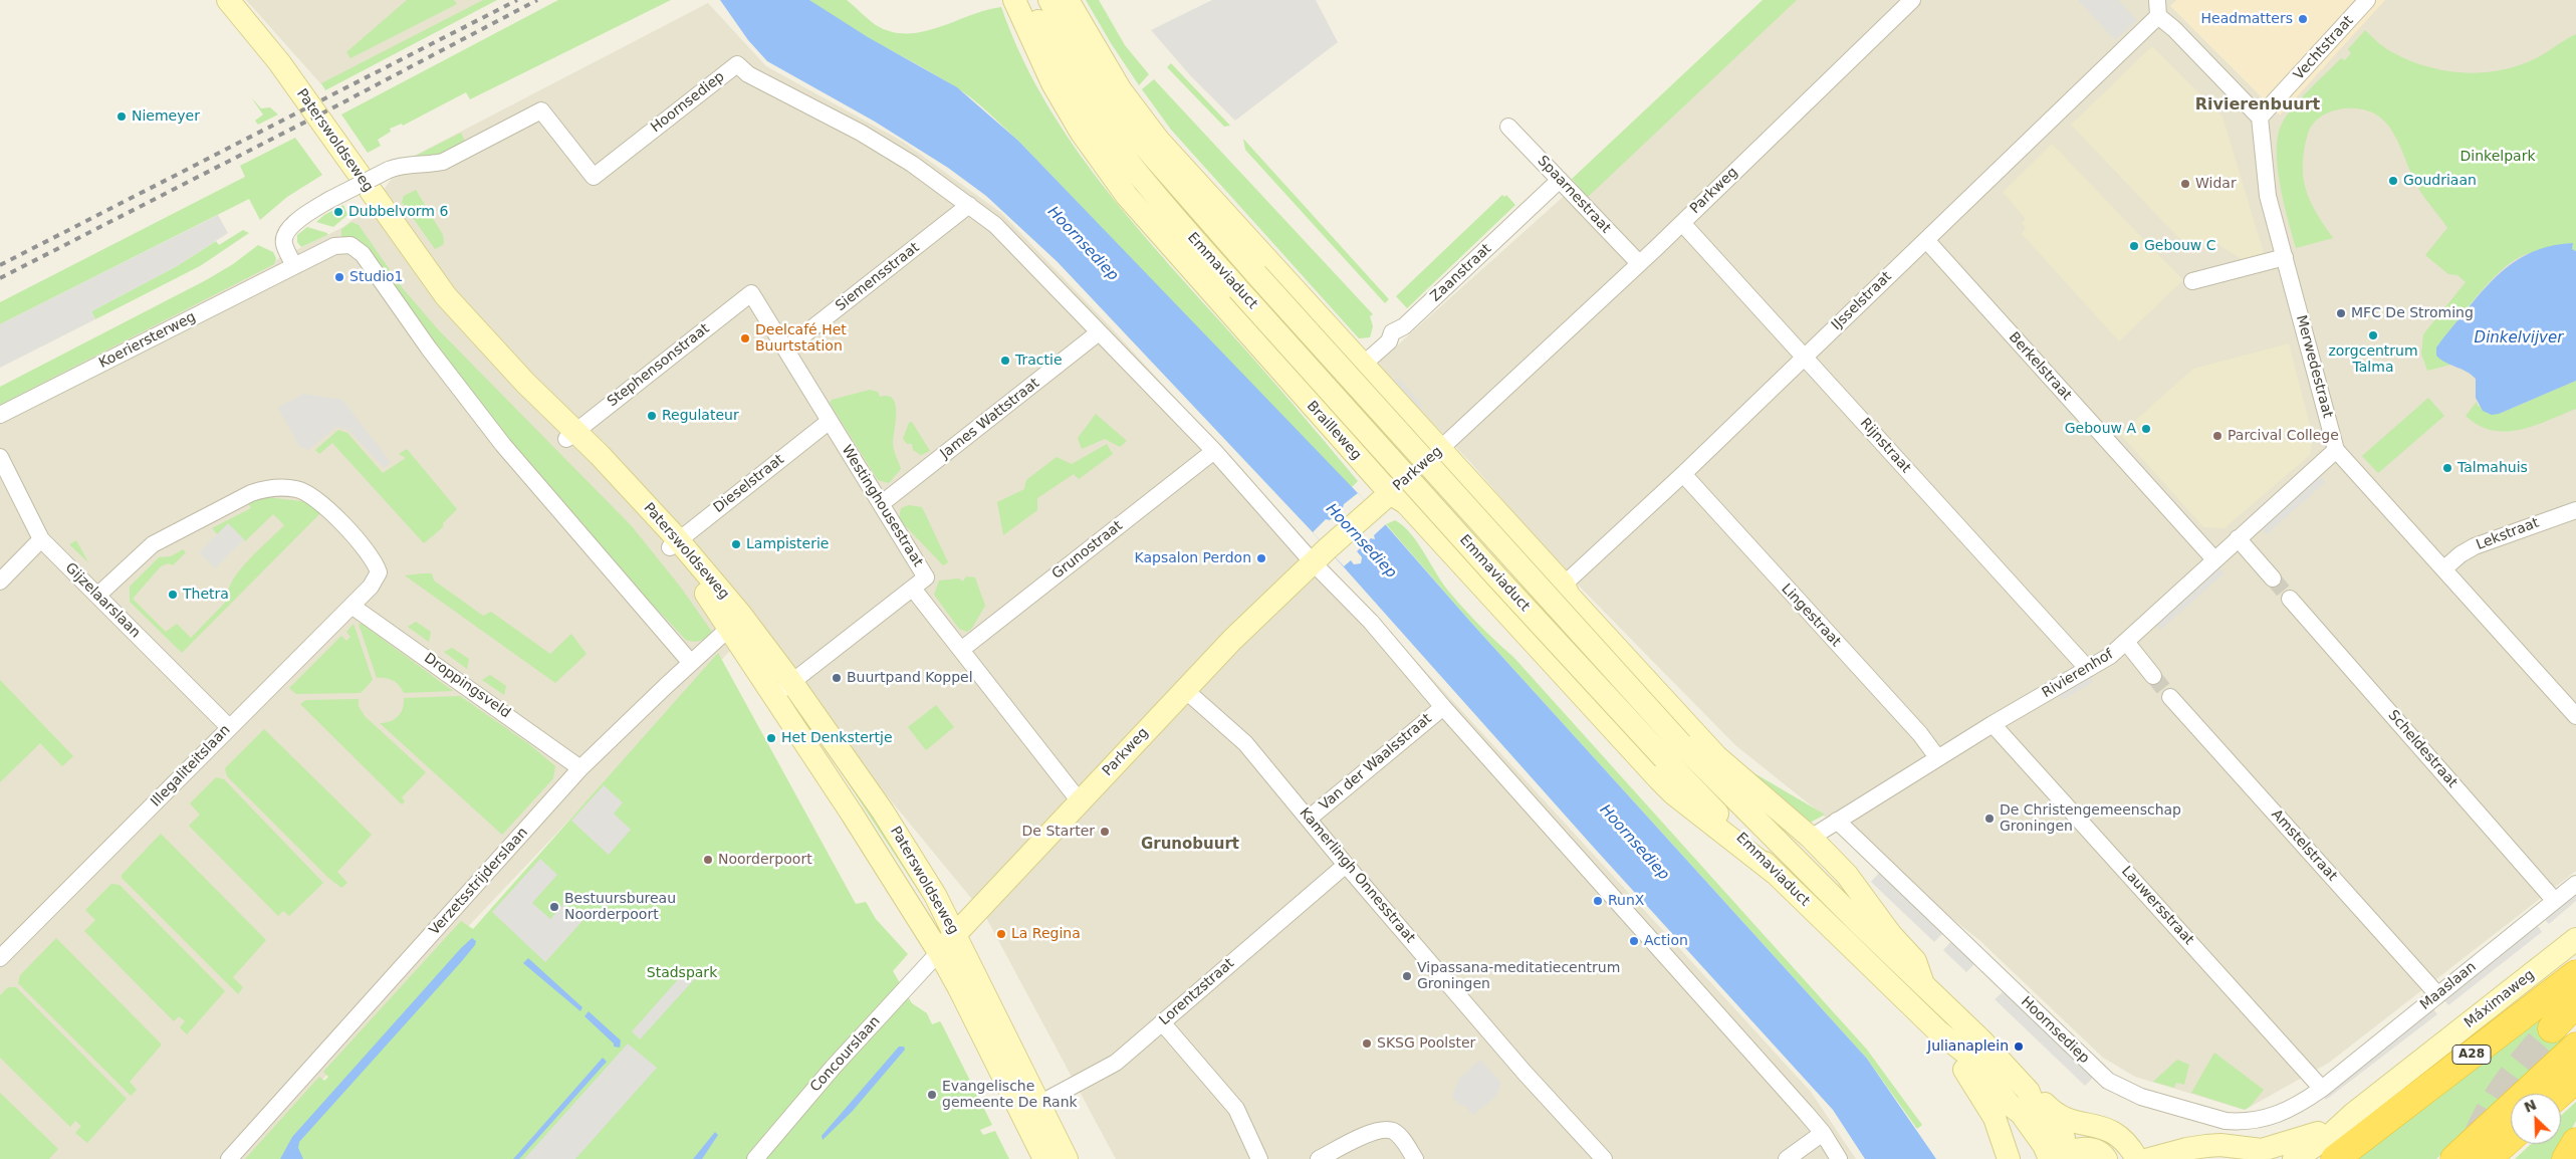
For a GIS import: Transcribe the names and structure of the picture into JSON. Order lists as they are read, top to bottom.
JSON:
{
  "streets": {
    "highway": ["A28"],
    "main road": [
      "Paterswoldseweg",
      "Parkweg",
      "Emmaviaduct",
      "Brailleweg",
      "Máximaweg"
    ],
    "street": [
      "Vechtstraat",
      "Hoornsediep",
      "Spaarnestraat",
      "Zaanstraat",
      "Siemensstraat",
      "IJsselstraat",
      "Koeriersterweg",
      "Stephensonstraat",
      "Berkelstraat",
      "Merwedestraat",
      "James Wattstraat",
      "Rijnstraat",
      "Dieselstraat",
      "Westinghousestraat",
      "Lekstraat",
      "Grunostraat",
      "Gijzelaarslaan",
      "Lingestraat",
      "Rivierenhof",
      "Droppingsveld",
      "Scheldestraat",
      "Van der Waalsstraat",
      "Illegaliteitslaan",
      "Amstelstraat",
      "Kamerlingh Onnesstraat",
      "Verzetsstrijderslaan",
      "Lauwersstraat",
      "Maaslaan",
      "Lorentzstraat",
      "Concourslaan"
    ]
  },
  "crossings": [
    ["Vechtstraat", "Merwedestraat"],
    ["Hoornsediep", "Parkweg"],
    ["Hoornsediep", "Siemensstraat"],
    ["Hoornsediep", "Koeriersterweg"],
    ["Hoornsediep", "James Wattstraat"],
    ["Hoornsediep", "Grunostraat"],
    ["Hoornsediep", "Rivierenhof"],
    ["Hoornsediep", "Van der Waalsstraat"],
    ["Hoornsediep", "Lauwersstraat"],
    ["Hoornsediep", "Maaslaan"],
    ["Paterswoldseweg", "Parkweg"],
    ["Paterswoldseweg", "Stephensonstraat"],
    ["Paterswoldseweg", "Dieselstraat"],
    ["Paterswoldseweg", "Verzetsstrijderslaan"],
    ["Paterswoldseweg", "Lorentzstraat"],
    ["Paterswoldseweg", "Concourslaan"],
    ["Parkweg", "Spaarnestraat"],
    ["Parkweg", "Brailleweg"],
    ["Parkweg", "Rijnstraat"],
    ["Parkweg", "Westinghousestraat"],
    ["Parkweg", "Kamerlingh Onnesstraat"],
    ["Parkweg", "Concourslaan"],
    ["Spaarnestraat", "Zaanstraat"],
    ["Emmaviaduct", "Brailleweg"],
    ["Emmaviaduct", "Máximaweg"],
    ["Siemensstraat", "Westinghousestraat"],
    ["IJsselstraat", "Berkelstraat"],
    ["IJsselstraat", "Rijnstraat"],
    ["IJsselstraat", "Lingestraat"],
    ["Koeriersterweg", "Verzetsstrijderslaan"],
    ["Stephensonstraat", "Westinghousestraat"],
    ["Berkelstraat", "Rivierenhof"],
    ["Merwedestraat", "Lekstraat"],
    ["Merwedestraat", "Rivierenhof"],
    ["James Wattstraat", "Westinghousestraat"],
    ["Rijnstraat", "Rivierenhof"],
    ["Dieselstraat", "Westinghousestraat"],
    ["Westinghousestraat", "Grunostraat"],
    ["Gijzelaarslaan", "Illegaliteitslaan"],
    ["Lingestraat", "Rivierenhof"],
    ["Rivierenhof", "Lauwersstraat"],
    ["Droppingsveld", "Illegaliteitslaan"],
    ["Droppingsveld", "Verzetsstrijderslaan"],
    ["Scheldestraat", "Maaslaan"],
    ["Van der Waalsstraat", "Kamerlingh Onnesstraat"],
    ["Amstelstraat", "Maaslaan"],
    ["Kamerlingh Onnesstraat", "Lorentzstraat"],
    ["Lauwersstraat", "Maaslaan"]
  ],
  "districts": ["Rivierenbuurt", "Grunobuurt"],
  "water": ["Hoornsediep", "Dinkelvijver"],
  "parks": ["Dinkelpark", "Stadspark"],
  "places": [
    "Headmatters",
    "Niemeyer",
    "Goudriaan",
    "Widar",
    "Dubbelvorm 6",
    "Gebouw C",
    "Studio1",
    "MFC De Stroming",
    "zorgcentrum Talma",
    "Deelcafé Het Buurtstation",
    "Tractie",
    "Regulateur",
    "Gebouw A",
    "Parcival College",
    "Talmahuis",
    "Lampisterie",
    "Kapsalon Perdon",
    "Thetra",
    "Buurtpand Koppel",
    "Het Denkstertje",
    "De Christengemeenschap Groningen",
    "De Starter",
    "Noorderpoort",
    "RunX",
    "Bestuursbureau Noorderpoort",
    "La Regina",
    "Action",
    "Vipassana-meditatiecentrum Groningen",
    "SKSG Poolster",
    "Julianaplein",
    "Evangelische gemeente De Rank"
  ],
  "north": "top left"
}
